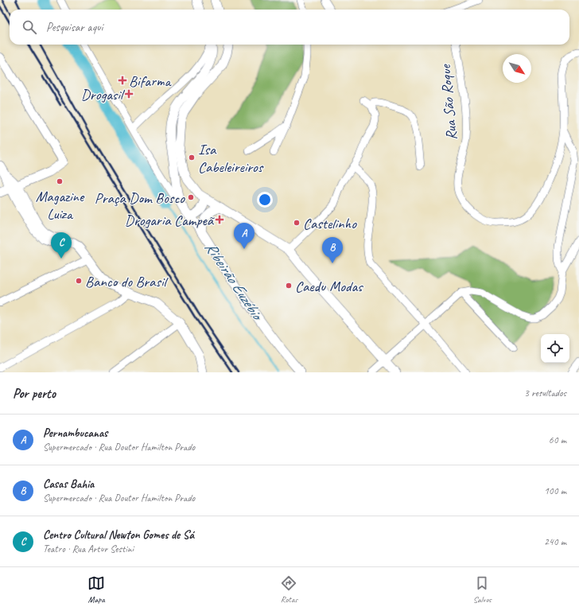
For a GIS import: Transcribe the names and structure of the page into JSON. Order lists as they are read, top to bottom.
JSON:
{
  "streets": {
    "street": ["Rua São Roque"]
  },
  "water": ["Ribeirão Euzébio"],
  "places": {
    "health": ["Bifarma", "Drogasil", "Drogaria Campeã"],
    "other": [
      "Isa Cabeleireiros",
      "Magazine Luiza",
      "Praça Dom Bosco",
      "Castelinho",
      "Banco do Brasil",
      "Caedu Modas"
    ]
  },
  "north": "bottom right",
  "page": {
    "search": "Pesquisar aqui",
    "pins": ["A", "C", "B"],
    "heading": ["Por perto", "3 resultados"],
    "list": [
      {
        "mark": "A",
        "name": "Pernambucanas",
        "note": "Supermercado · Rua Doutor Hamilton Prado",
        "value": "60 m"
      },
      {
        "mark": "B",
        "name": "Casas Bahia",
        "note": "Supermercado · Rua Doutor Hamilton Prado",
        "value": "100 m"
      },
      {
        "mark": "C",
        "name": "Centro Cultural Newton Gomes de Sá",
        "note": "Teatro · Rua Artur Sestini",
        "value": "240 m"
      }
    ],
    "nav": ["Mapa", "Rotas", "Salvos"]
  }
}
